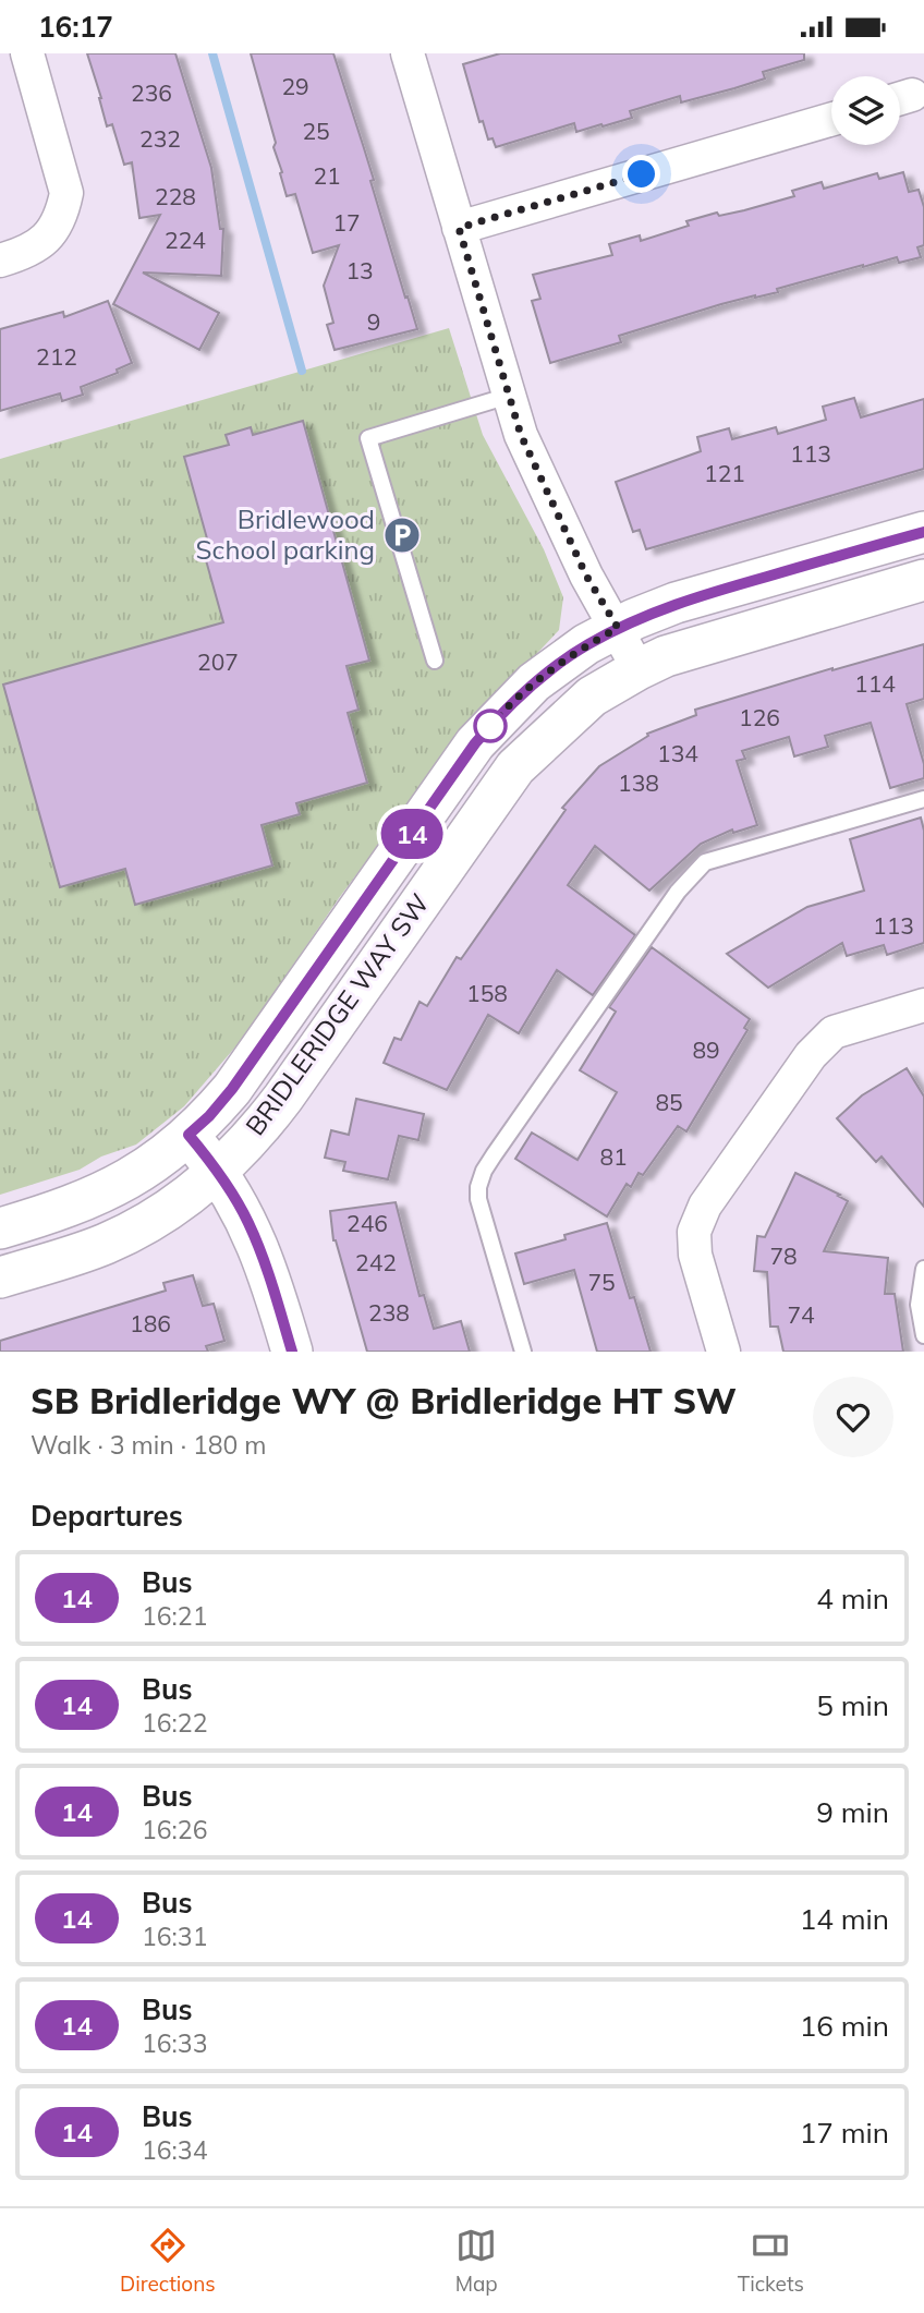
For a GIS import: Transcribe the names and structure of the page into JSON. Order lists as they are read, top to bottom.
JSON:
{
  "streets": {
    "street": ["BRIDLERIDGE WAY SW"]
  },
  "places": {
    "parking": ["Bridlewood School parking"]
  },
  "lines": ["bus line 14"],
  "house_numbers": [
    "29",
    "236",
    "25",
    "232",
    "21",
    "228",
    "17",
    "224",
    "13",
    "9",
    "212",
    "113",
    "121",
    "207",
    "114",
    "126",
    "134",
    "138",
    "113",
    "158",
    "89",
    "85",
    "81",
    "246",
    "78",
    "242",
    "75",
    "238",
    "74",
    "186"
  ],
  "page": {
    "status": "16:17",
    "on_map": "14",
    "heading": [
      ["SB Bridleridge WY @ Bridleridge HT SW", "Walk · 3 min · 180 m"],
      "Departures"
    ],
    "list": [
      {
        "mark": "14",
        "name": "Bus",
        "note": "16:21",
        "value": "4 min"
      },
      {
        "mark": "14",
        "name": "Bus",
        "note": "16:22",
        "value": "5 min"
      },
      {
        "mark": "14",
        "name": "Bus",
        "note": "16:26",
        "value": "9 min"
      },
      {
        "mark": "14",
        "name": "Bus",
        "note": "16:31",
        "value": "14 min"
      },
      {
        "mark": "14",
        "name": "Bus",
        "note": "16:33",
        "value": "16 min"
      },
      {
        "mark": "14",
        "name": "Bus",
        "note": "16:34",
        "value": "17 min"
      }
    ],
    "tabs": ["Directions", "Map", "Tickets"]
  }
}
